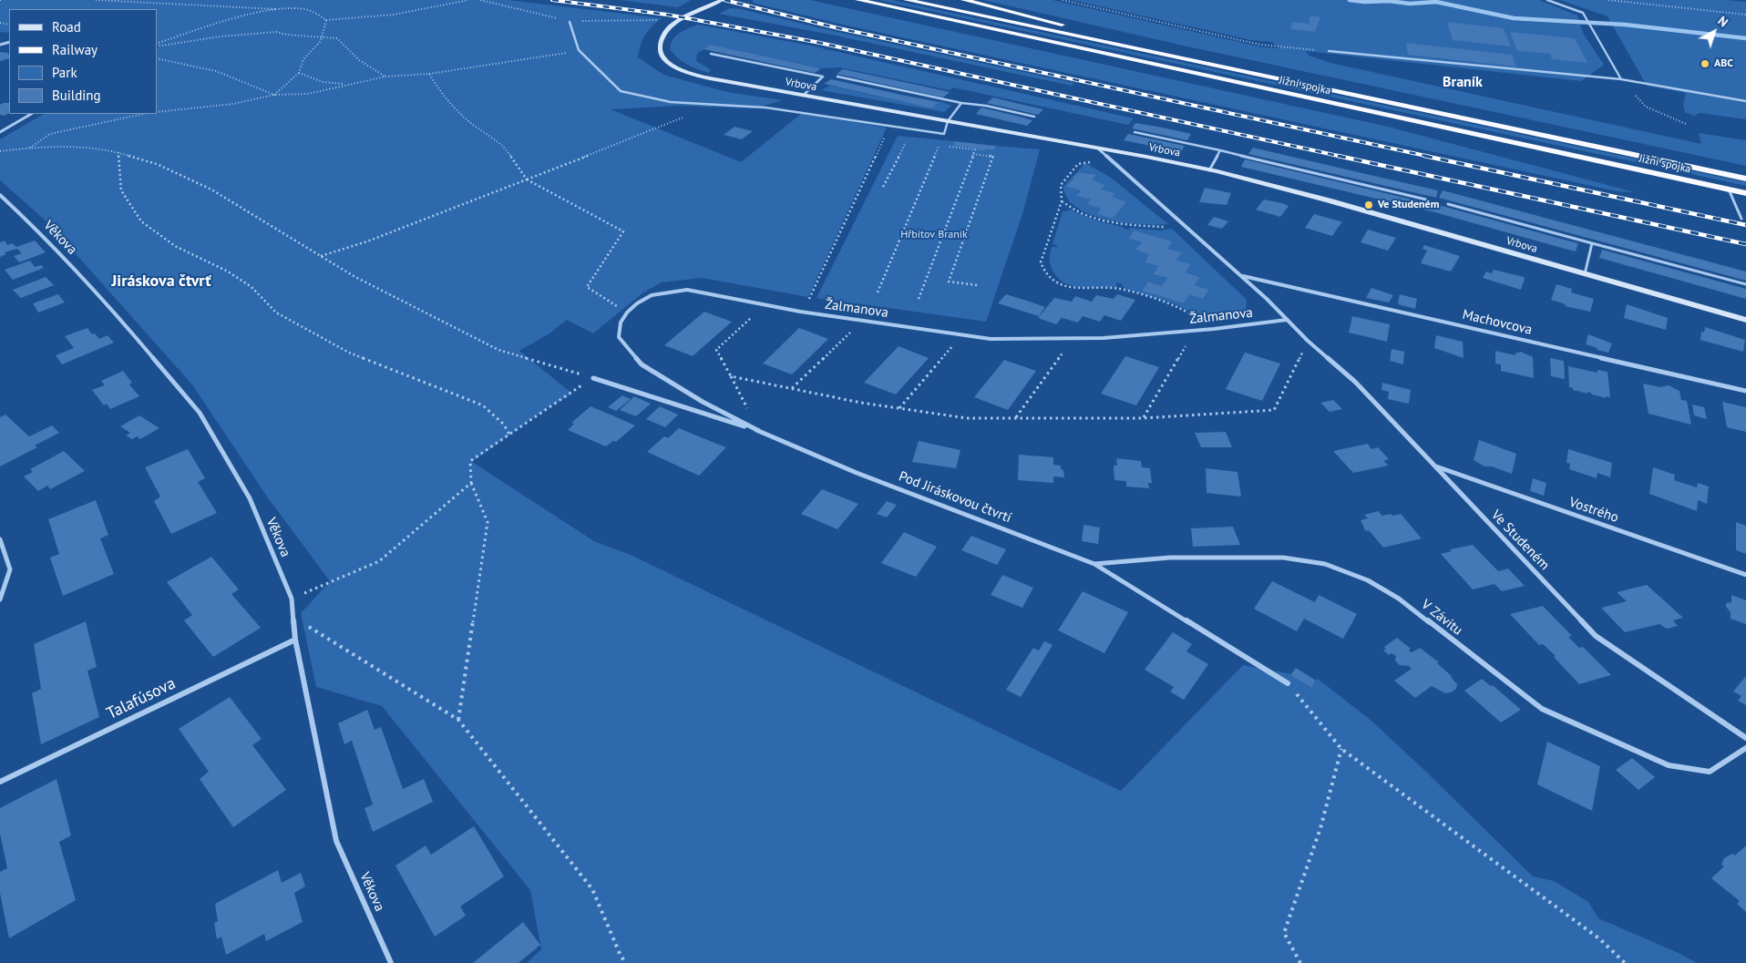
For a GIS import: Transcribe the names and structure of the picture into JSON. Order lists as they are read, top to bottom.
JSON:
{
  "streets": {
    "highway": ["Jižní spojka"],
    "main road": ["Vrbova"],
    "street": [
      "Věkova",
      "Žalmanova",
      "Machovcova",
      "Pod Jiráskovou čtvrtí",
      "Vostrého",
      "Ve Studeném",
      "V Závitu",
      "Talafúsova"
    ]
  },
  "crossings": [
    ["Vrbova", "Ve Studeném"],
    ["Věkova", "Talafúsova"],
    ["Žalmanova", "Ve Studeném"],
    ["Machovcova", "Ve Studeném"],
    ["Pod Jiráskovou čtvrtí", "V Závitu"],
    ["Vostrého", "Ve Studeném"]
  ],
  "districts": ["Braník", "Jiráskova čtvrť"],
  "parks": ["Hřbitov Braník"],
  "places": ["ABC", "Ve Studeném"],
  "legend": [
    "Road",
    "Railway",
    "Park",
    "Building"
  ],
  "north": "top right"
}
